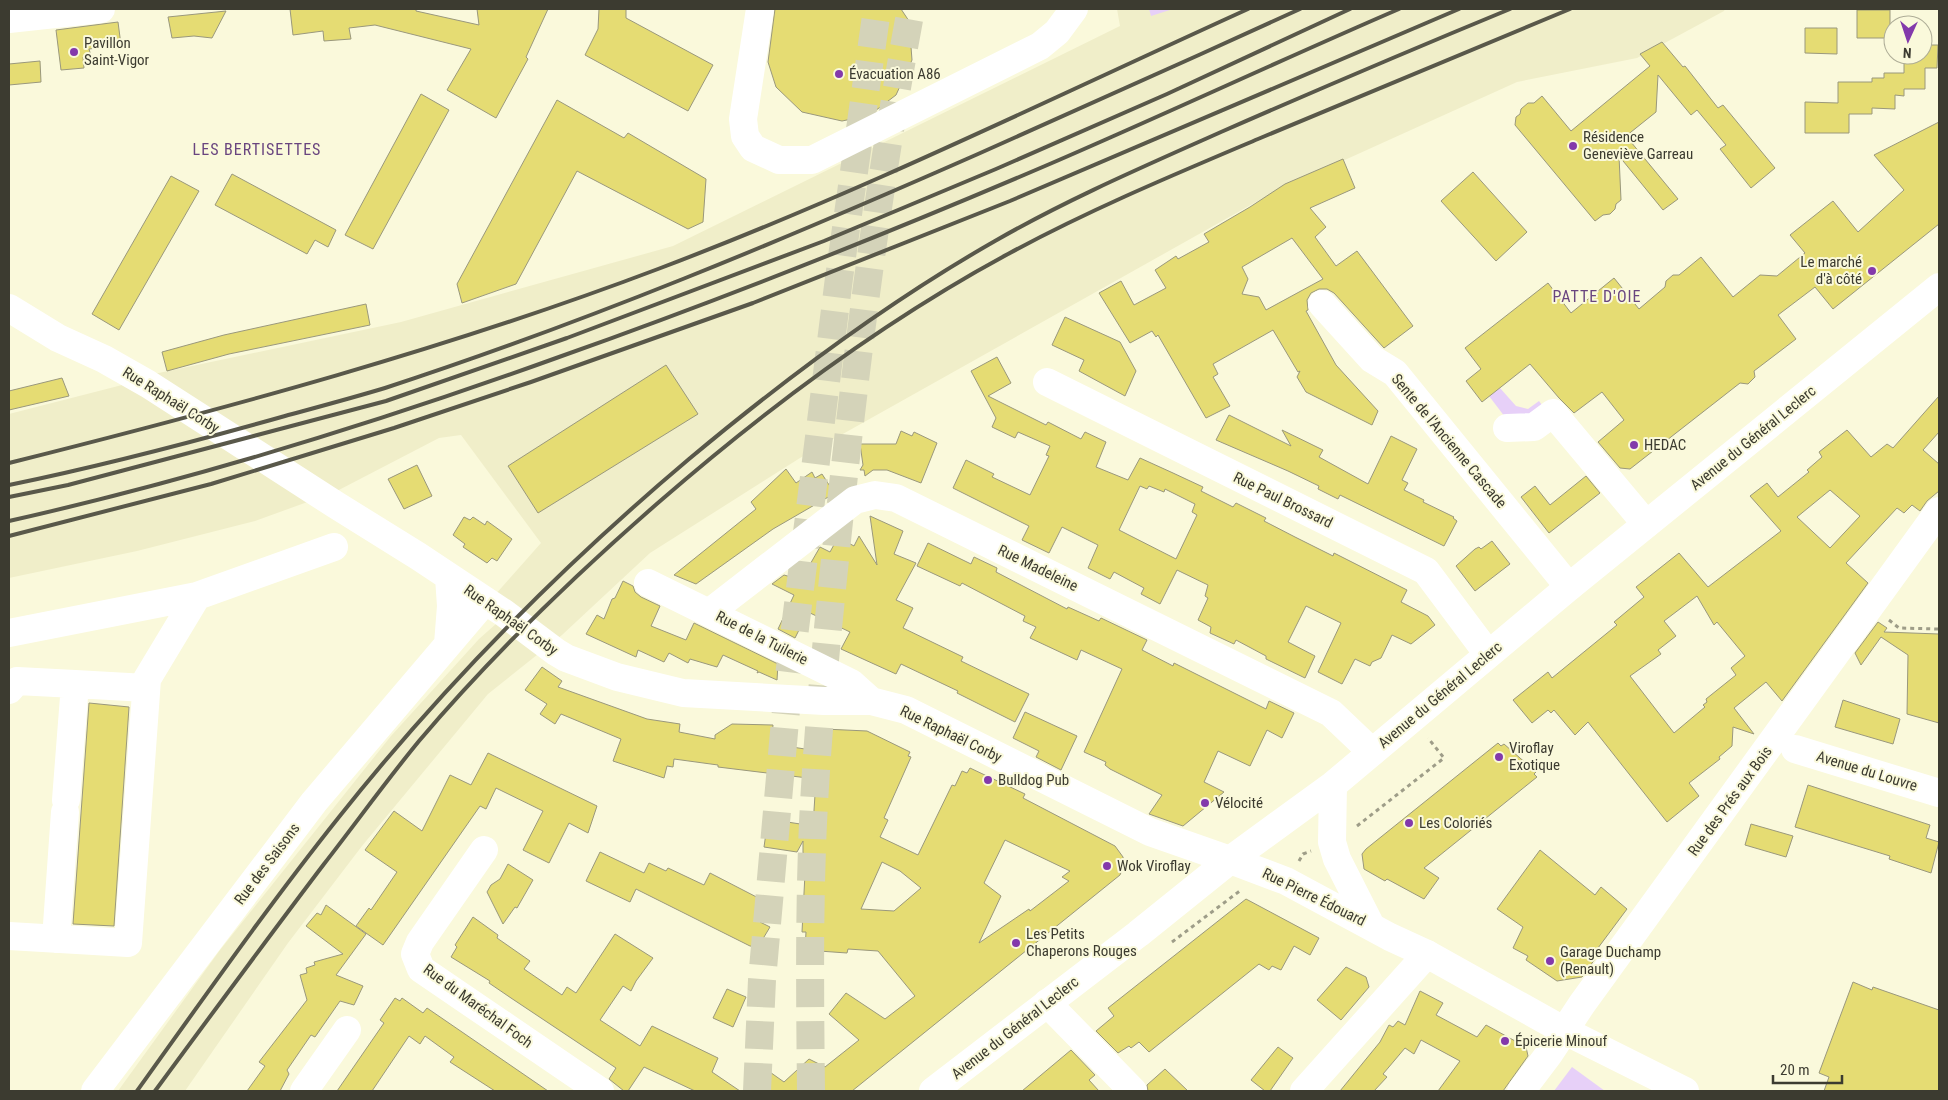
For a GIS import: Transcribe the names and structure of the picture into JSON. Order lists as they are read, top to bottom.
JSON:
{
  "streets": {
    "street": [
      "Rue Raphaël Corby",
      "Avenue du Général Leclerc",
      "Sente de l'Ancienne Cascade",
      "Rue Paul Brossard",
      "Rue Madeleine",
      "Rue de la Tuilerie",
      "Avenue du Louvre",
      "Rue des Prés aux Bois",
      "Rue des Saisons",
      "Rue Pierre Édouard",
      "Rue du Maréchal Foch"
    ]
  },
  "crossings": [
    ["Rue Raphaël Corby", "Avenue du Général Leclerc"],
    ["Rue Raphaël Corby", "Rue de la Tuilerie"],
    ["Rue Raphaël Corby", "Rue des Saisons"],
    ["Rue Raphaël Corby", "Rue Pierre Édouard"],
    ["Avenue du Général Leclerc", "Sente de l'Ancienne Cascade"],
    ["Avenue du Général Leclerc", "Rue Paul Brossard"],
    ["Avenue du Général Leclerc", "Rue Madeleine"],
    ["Avenue du Général Leclerc", "Rue Pierre Édouard"],
    ["Rue Madeleine", "Rue de la Tuilerie"]
  ],
  "districts": ["LES BERTISETTES", "PATTE D'OIE"],
  "places": [
    "Pavillon Saint-Vigor",
    "Évacuation A86",
    "Résidence Geneviève Garreau",
    "Le marché d'à côté",
    "HEDAC",
    "Viroflay Exotique",
    "Bulldog Pub",
    "Vélocité",
    "Les Coloriés",
    "Wok Viroflay",
    "Les Petits Chaperons Rouges",
    "Garage Duchamp (Renault)",
    "Épicerie Minouf"
  ],
  "scale_bar": "20 m",
  "north": "bottom"
}
